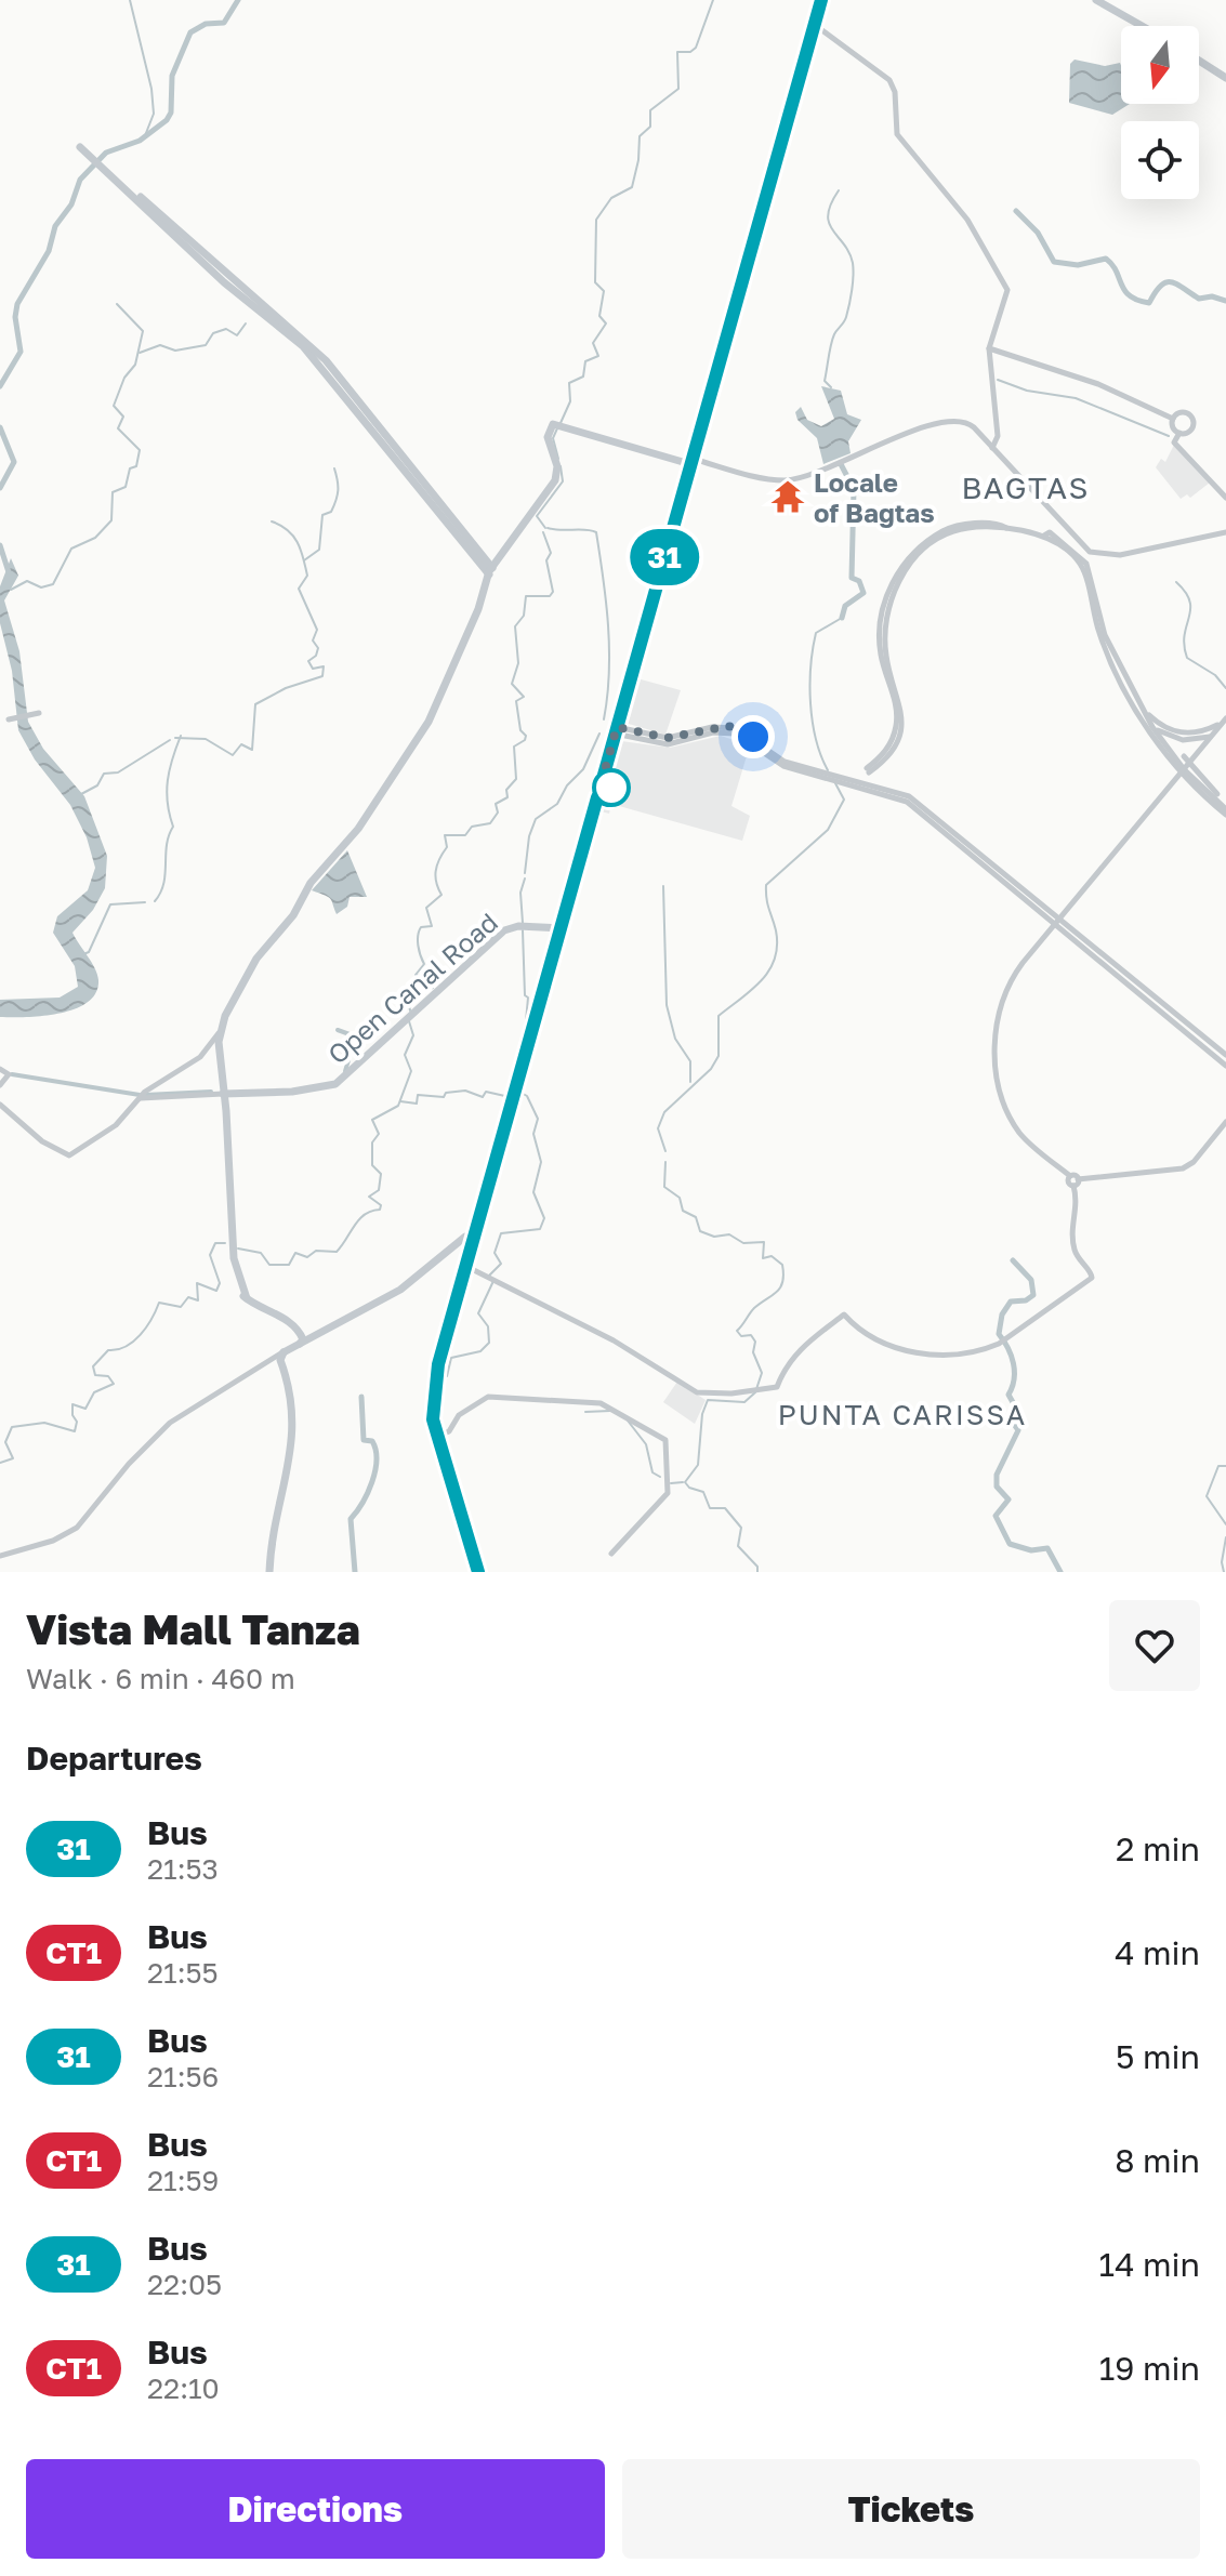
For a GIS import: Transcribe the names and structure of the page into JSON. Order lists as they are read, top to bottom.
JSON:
{
  "streets": {
    "main road": ["Open Canal Road"]
  },
  "districts": ["BAGTAS", "PUNTA CARISSA"],
  "places": {
    "temple": ["Locale of Bagtas"]
  },
  "lines": ["bus line 31"],
  "north": "bottom",
  "page": {
    "on_map": "31",
    "heading": [
      ["Vista Mall Tanza", "Walk · 6 min · 460 m"],
      "Departures"
    ],
    "list": [
      {
        "mark": "31",
        "name": "Bus",
        "note": "21:53",
        "value": "2 min"
      },
      {
        "mark": "CT1",
        "name": "Bus",
        "note": "21:55",
        "value": "4 min"
      },
      {
        "mark": "31",
        "name": "Bus",
        "note": "21:56",
        "value": "5 min"
      },
      {
        "mark": "CT1",
        "name": "Bus",
        "note": "21:59",
        "value": "8 min"
      },
      {
        "mark": "31",
        "name": "Bus",
        "note": "22:05",
        "value": "14 min"
      },
      {
        "mark": "CT1",
        "name": "Bus",
        "note": "22:10",
        "value": "19 min"
      }
    ],
    "buttons": ["Directions", "Tickets"]
  }
}
